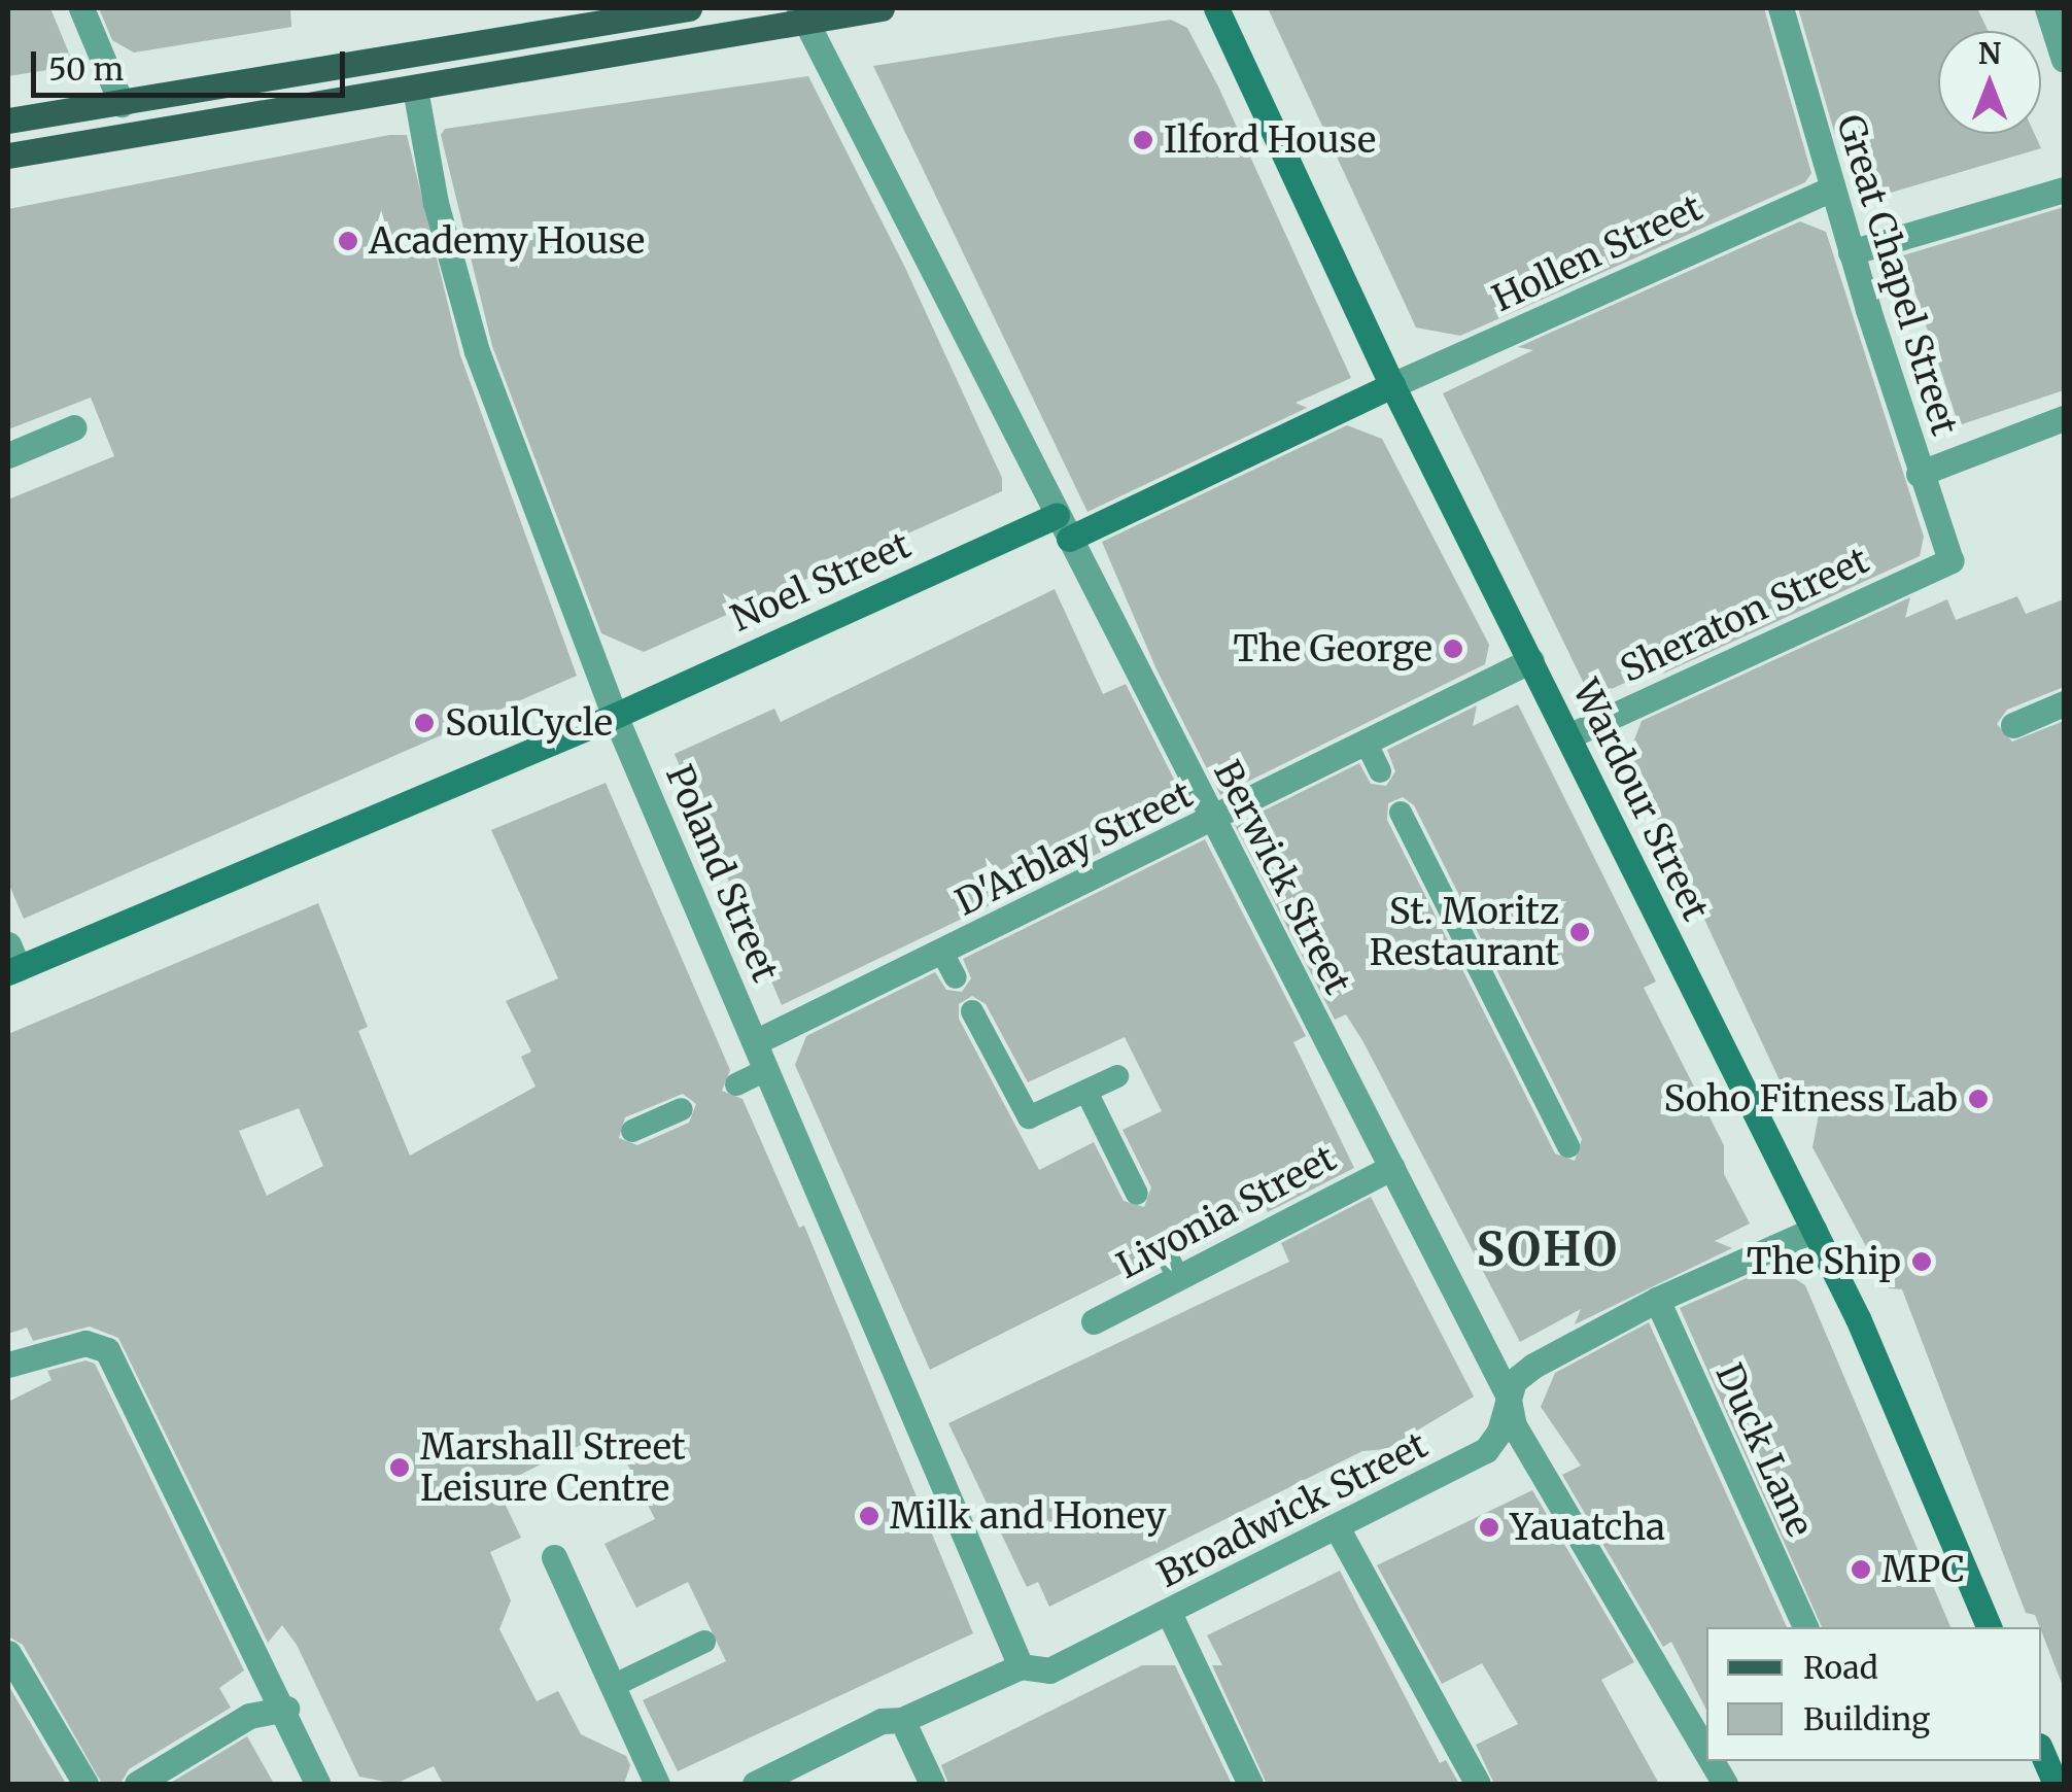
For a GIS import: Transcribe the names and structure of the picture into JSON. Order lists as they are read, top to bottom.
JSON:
{
  "streets": {
    "street": [
      "Hollen Street",
      "Great Chapel Street",
      "Noel Street",
      "Sheraton Street",
      "Wardour Street",
      "D'Arblay Street",
      "Poland Street",
      "Berwick Street",
      "Livonia Street",
      "Duck Lane",
      "Broadwick Street"
    ]
  },
  "crossings": [
    ["Hollen Street", "Great Chapel Street"],
    ["Hollen Street", "Wardour Street"],
    ["Great Chapel Street", "Sheraton Street"],
    ["Noel Street", "Poland Street"],
    ["Noel Street", "Berwick Street"],
    ["Sheraton Street", "Wardour Street"],
    ["Wardour Street", "D'Arblay Street"],
    ["Wardour Street", "Broadwick Street"],
    ["D'Arblay Street", "Poland Street"],
    ["D'Arblay Street", "Berwick Street"],
    ["Poland Street", "Broadwick Street"],
    ["Berwick Street", "Livonia Street"],
    ["Berwick Street", "Broadwick Street"],
    ["Duck Lane", "Broadwick Street"]
  ],
  "districts": ["SOHO"],
  "places": [
    "Ilford House",
    "Academy House",
    "The George",
    "SoulCycle",
    "St. Moritz Restaurant",
    "Soho Fitness Lab",
    "The Ship",
    "Marshall Street Leisure Centre",
    "Milk and Honey",
    "Yauatcha",
    "MPC"
  ],
  "legend": ["Road", "Building"],
  "scale_bar": "50 m",
  "north": "top"
}
